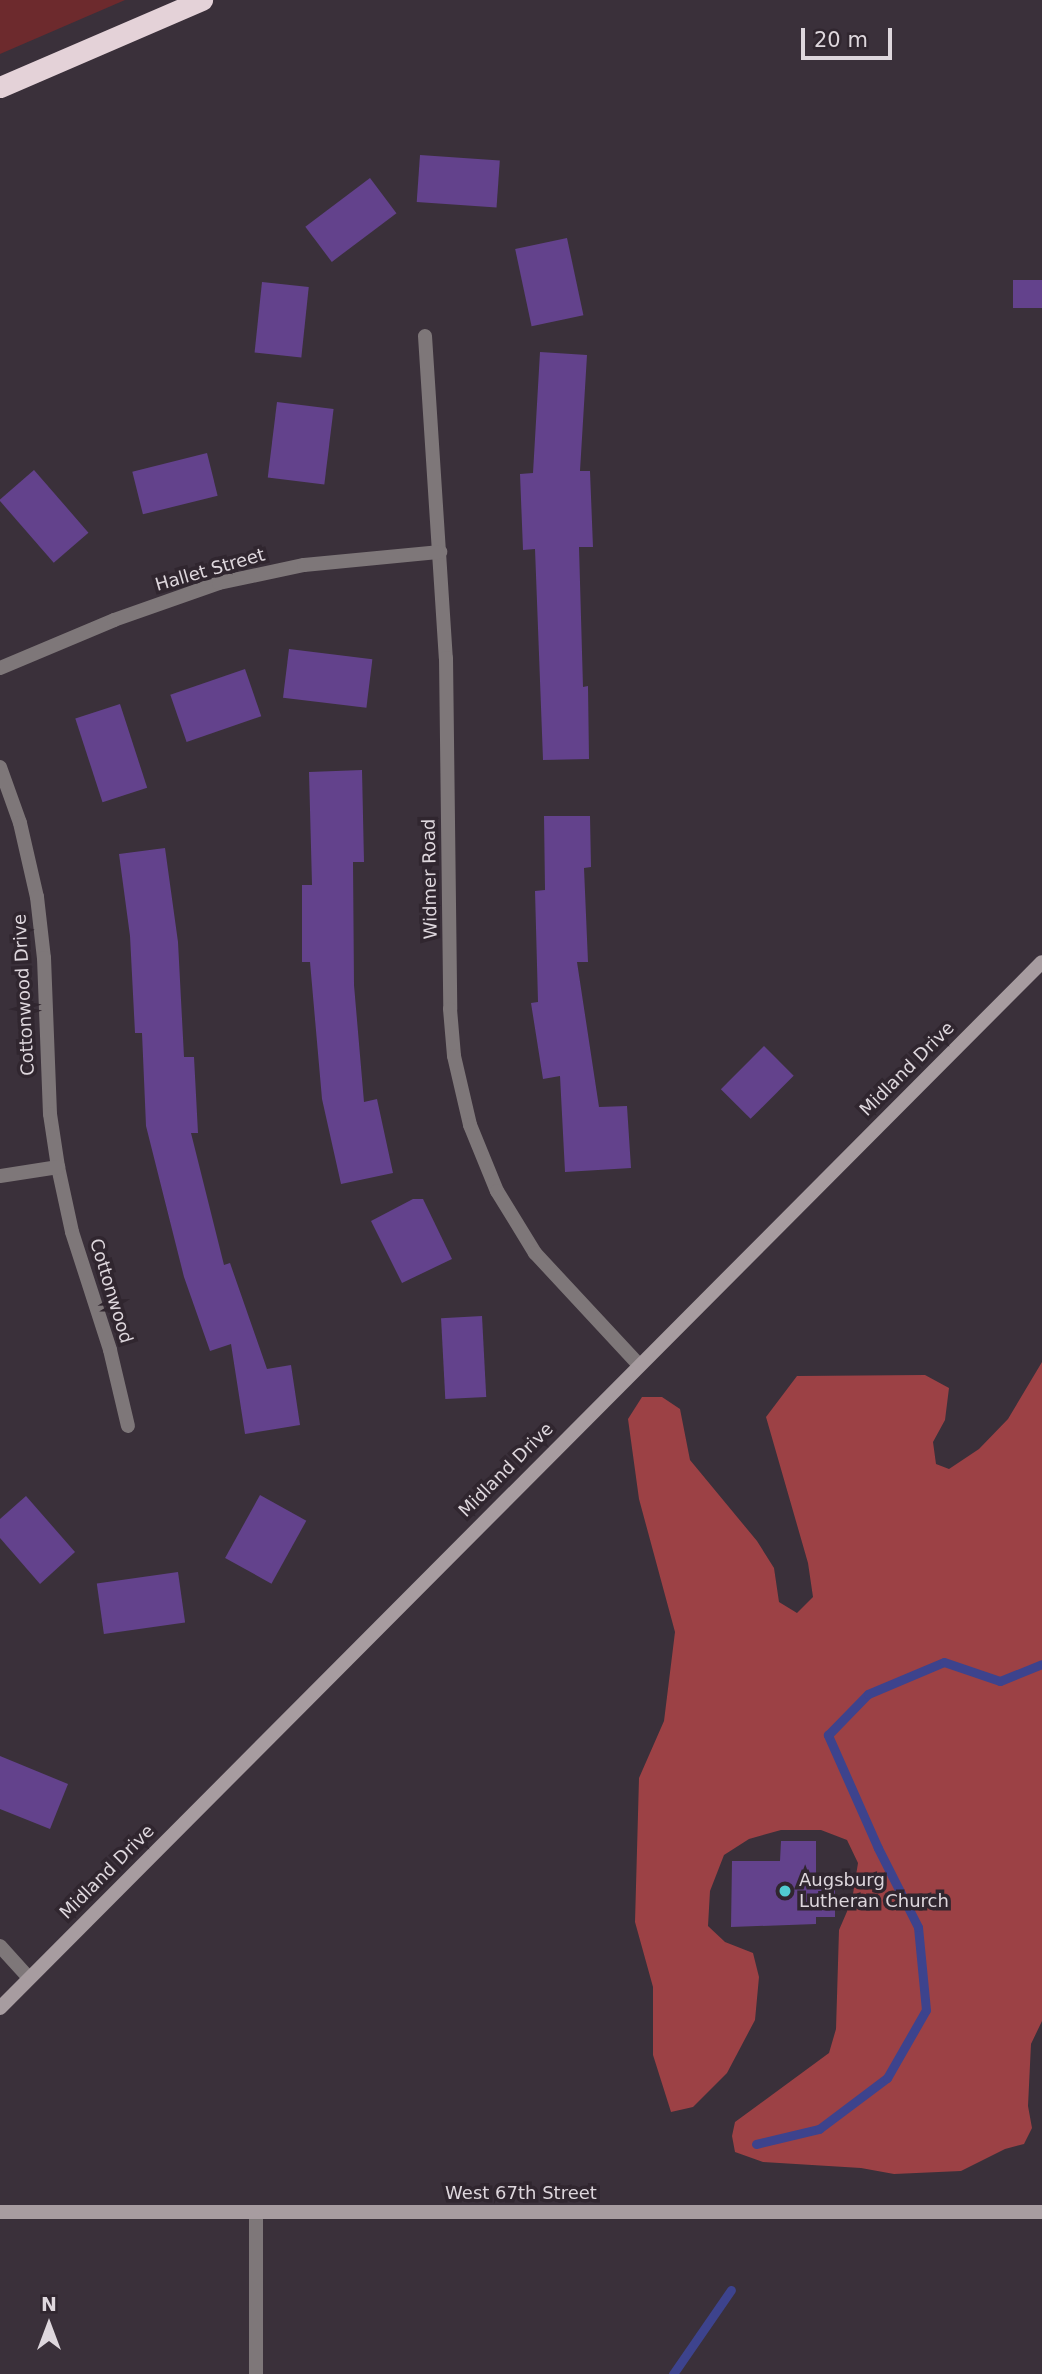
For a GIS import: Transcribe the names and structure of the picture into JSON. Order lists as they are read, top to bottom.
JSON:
{
  "streets": {
    "street": [
      "Hallet Street",
      "Widmer Road",
      "Cottonwood Drive",
      "Midland Drive",
      "Cottonwood",
      "West 67th Street"
    ]
  },
  "crossings": [
    ["Hallet Street", "Widmer Road"],
    ["Widmer Road", "Midland Drive"],
    ["Cottonwood Drive", "Cottonwood"]
  ],
  "places": ["Augsburg Lutheran Church"],
  "scale_bar": "20 m",
  "north": "top"
}
